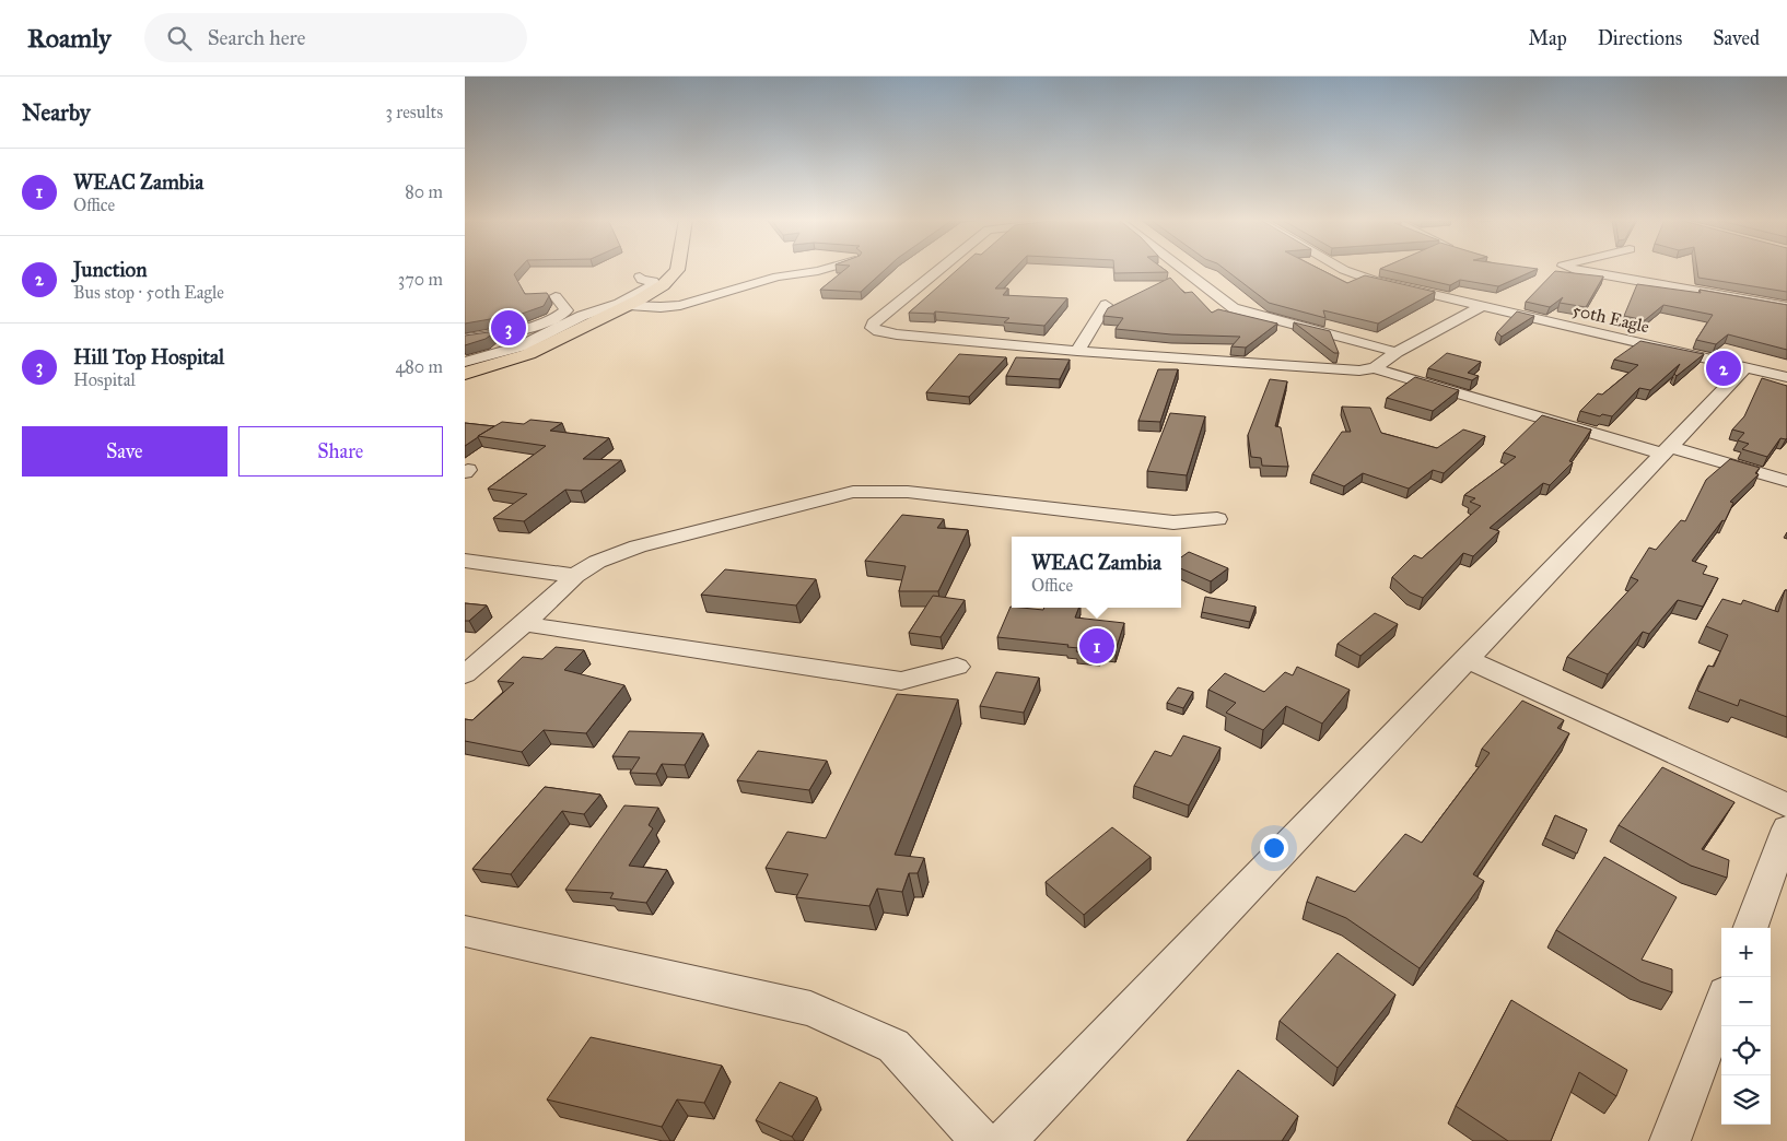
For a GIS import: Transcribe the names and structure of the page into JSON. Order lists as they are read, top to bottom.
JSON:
{
  "streets": {
    "street": ["50th Eagle"]
  },
  "page": {
    "header": "Roamly",
    "search": "Search here",
    "nav": ["Map", "Directions", "Saved"],
    "heading": ["Nearby", "3 results"],
    "list": [
      {
        "mark": "1",
        "name": "WEAC Zambia",
        "note": "Office",
        "value": "80 m"
      },
      {
        "mark": "2",
        "name": "Junction",
        "note": "Bus stop · 50th Eagle",
        "value": "370 m"
      },
      {
        "mark": "3",
        "name": "Hill Top Hospital",
        "note": "Hospital",
        "value": "480 m"
      }
    ],
    "pins": ["3", "2", "1"],
    "buttons": ["Save", "Share"],
    "popup": ["WEAC Zambia", "Office"],
    "map_buttons": ["+", "−"]
  }
}
